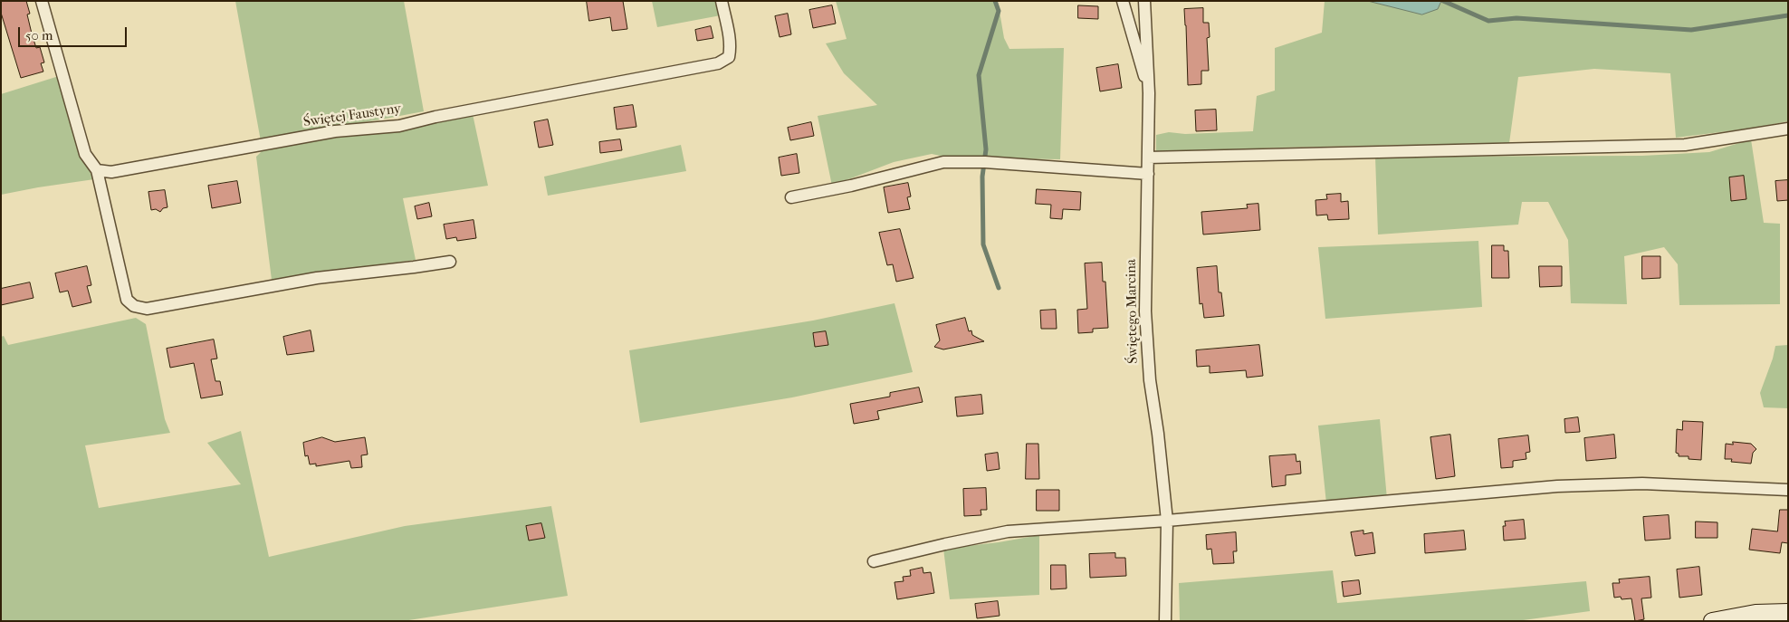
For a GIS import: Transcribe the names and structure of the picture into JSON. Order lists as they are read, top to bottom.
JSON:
{
  "streets": {
    "street": ["Świętej Faustyny", "Świętego Marcina"]
  },
  "scale_bar": "50 m"
}
